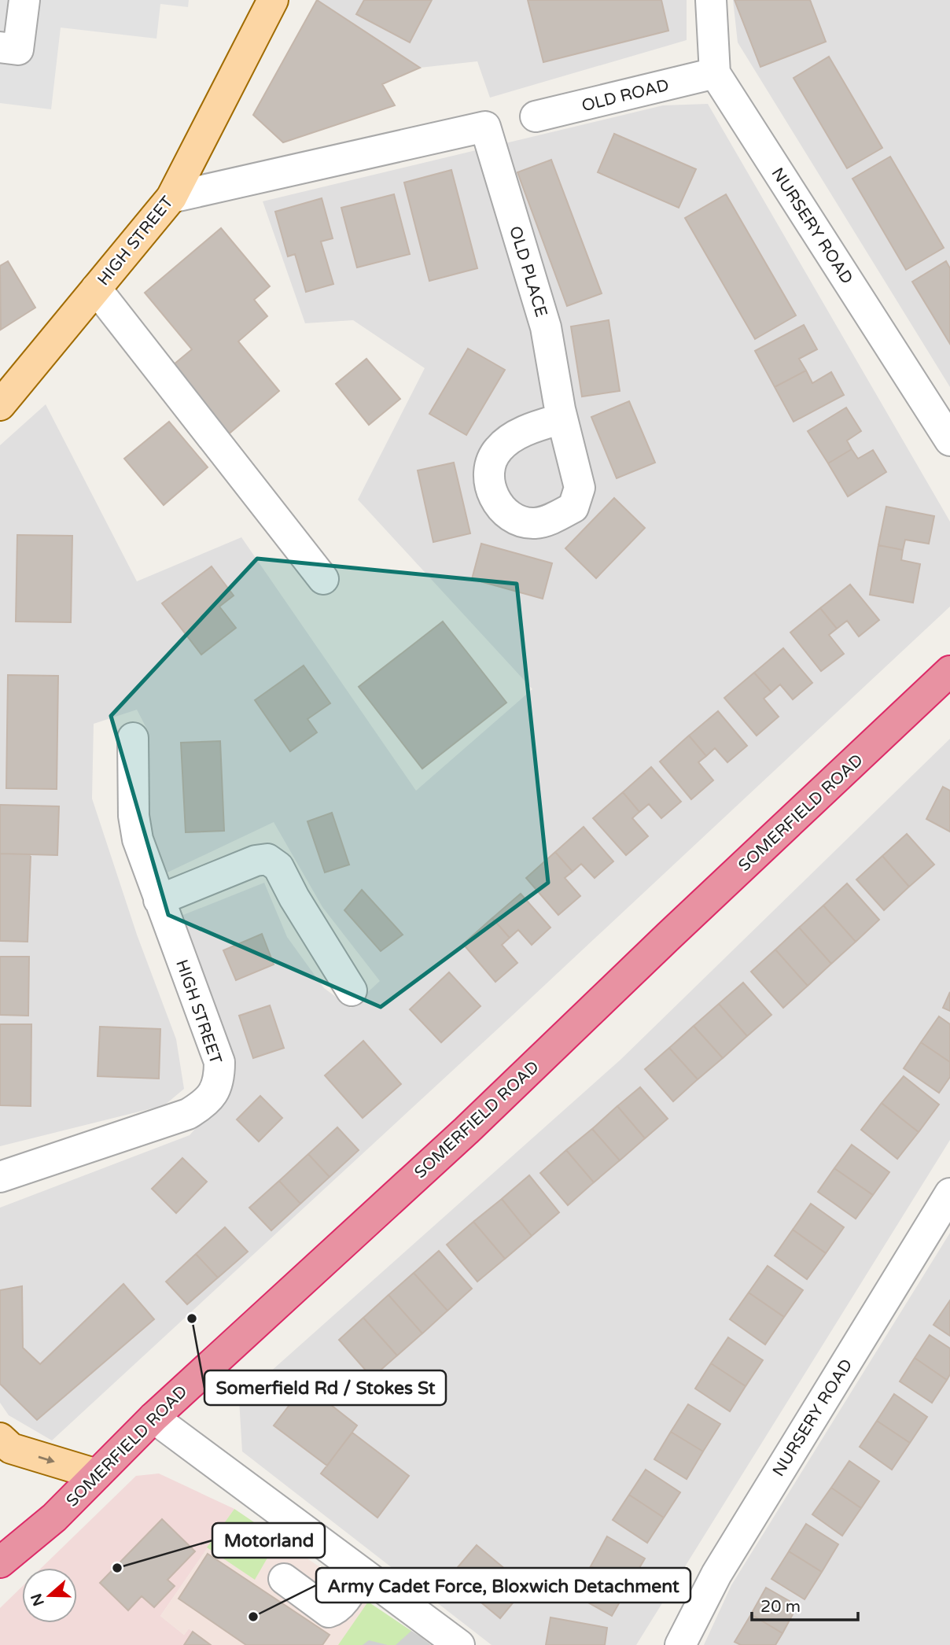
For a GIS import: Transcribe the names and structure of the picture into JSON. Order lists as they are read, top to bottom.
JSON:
{
  "streets": {
    "highway": ["SOMERFIELD ROAD"],
    "main road": ["HIGH STREET"],
    "street": ["OLD ROAD", "NURSERY ROAD", "OLD PLACE"]
  },
  "crossings": [
    ["OLD ROAD", "NURSERY ROAD"],
    ["HIGH STREET", "OLD PLACE"]
  ],
  "places": ["Somerfield Rd / Stokes St", "Motorland", "Army Cadet Force, Bloxwich Detachment"],
  "scale_bar": "20 m",
  "north": "left"
}
